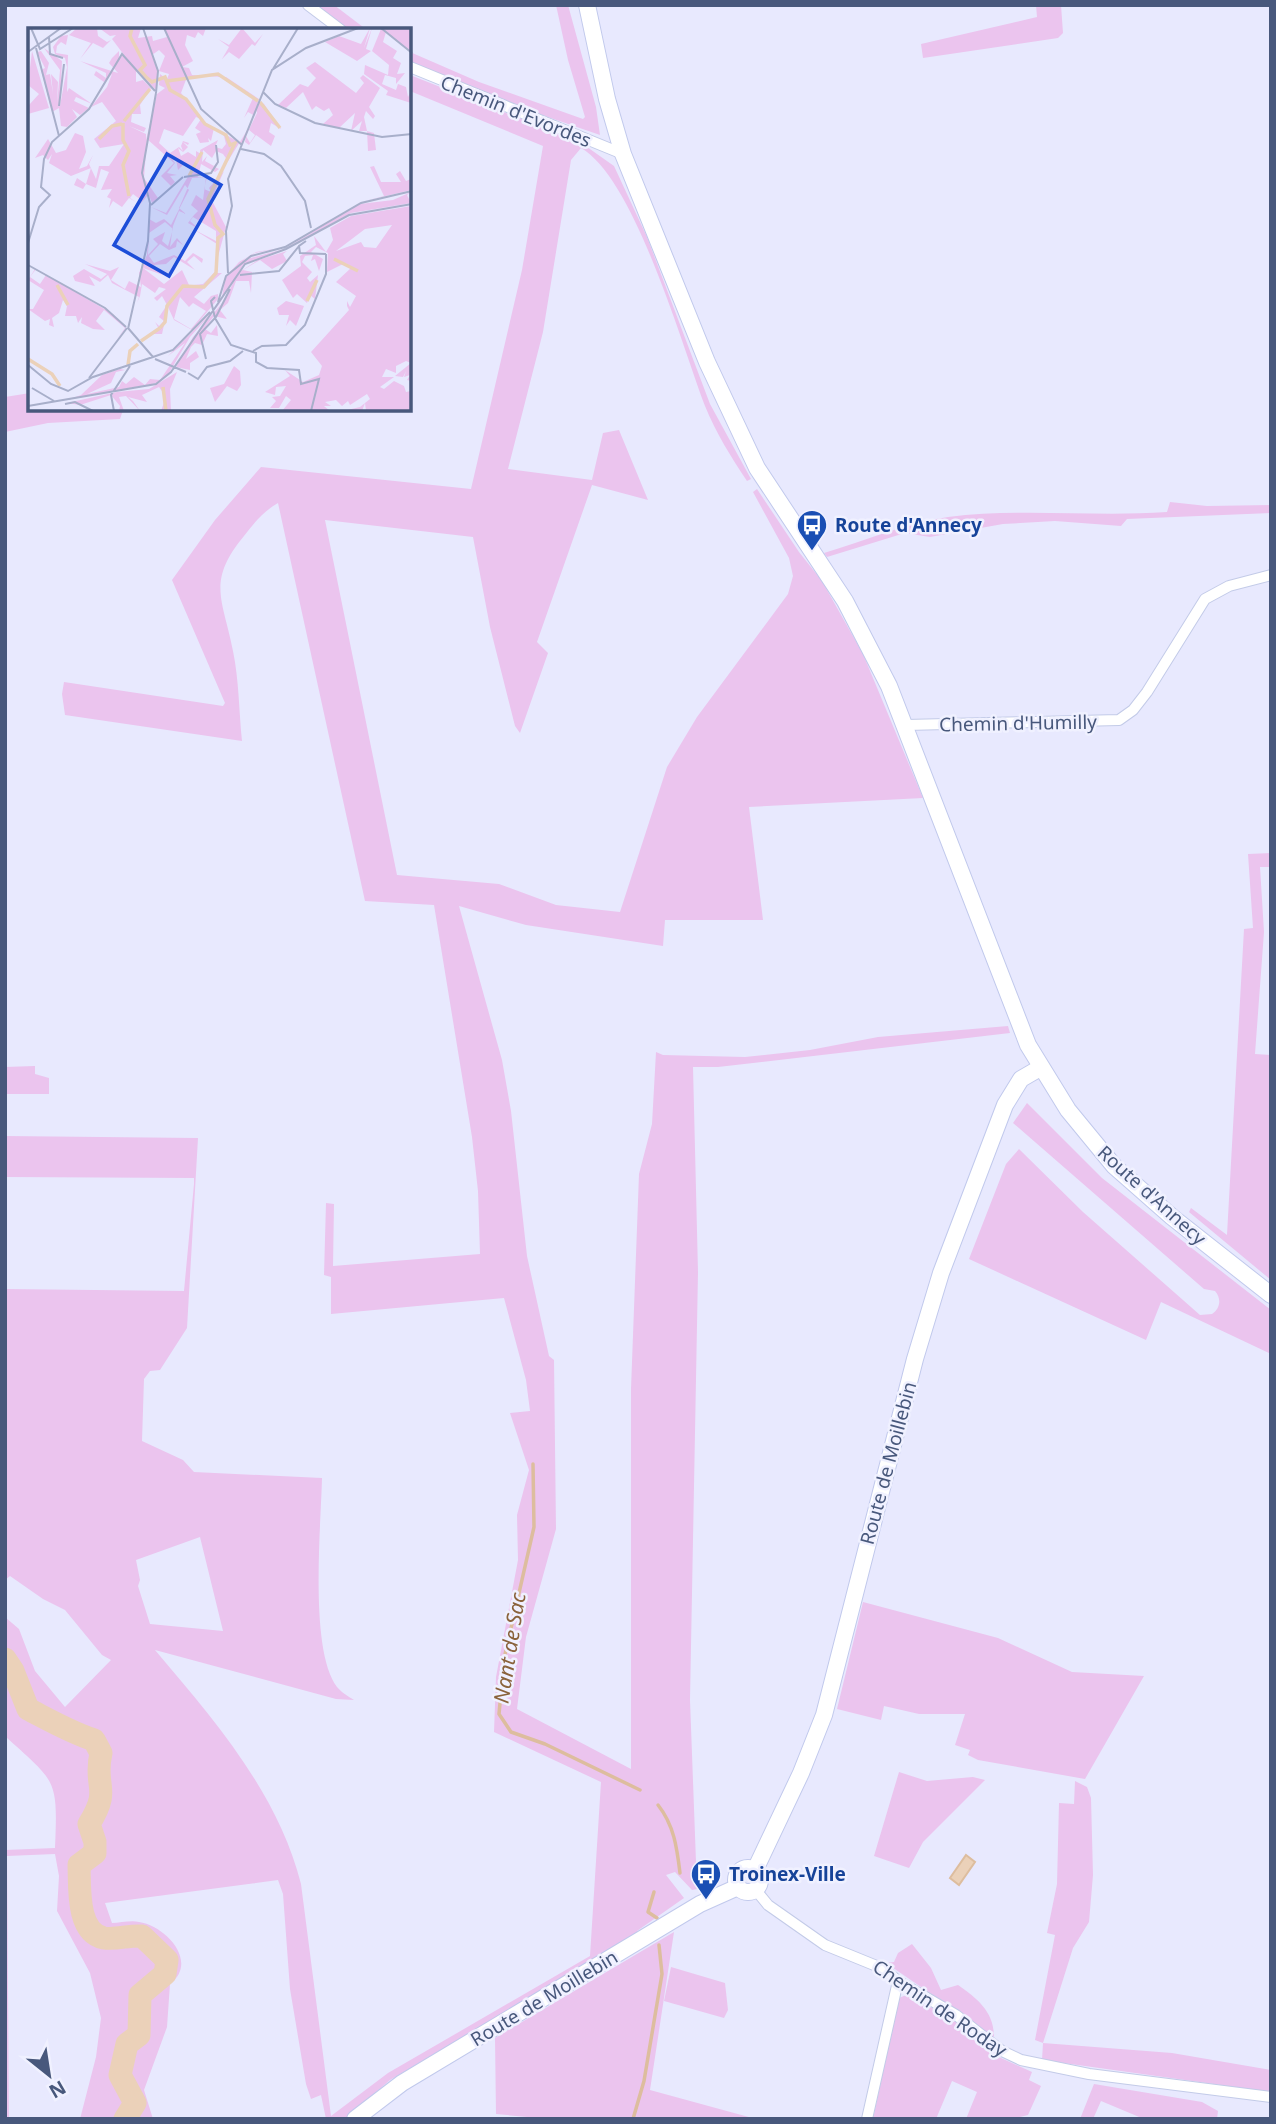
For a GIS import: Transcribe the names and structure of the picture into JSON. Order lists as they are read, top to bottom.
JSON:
{
  "streets": {
    "main road": ["Route d'Annecy", "Route de Moillebin"],
    "street": ["Chemin d'Evordes", "Chemin d'Humilly", "Chemin de Roday"]
  },
  "crossings": [
    ["Chemin d'Evordes", "Route d'Annecy"],
    ["Chemin d'Humilly", "Route d'Annecy"],
    ["Route d'Annecy", "Route de Moillebin"],
    ["Route de Moillebin", "Chemin de Roday"]
  ],
  "water": ["Nant de Sac"],
  "places": {
    "bus stop": ["Route d'Annecy", "Troinex-Ville"]
  },
  "north": "bottom right"
}
